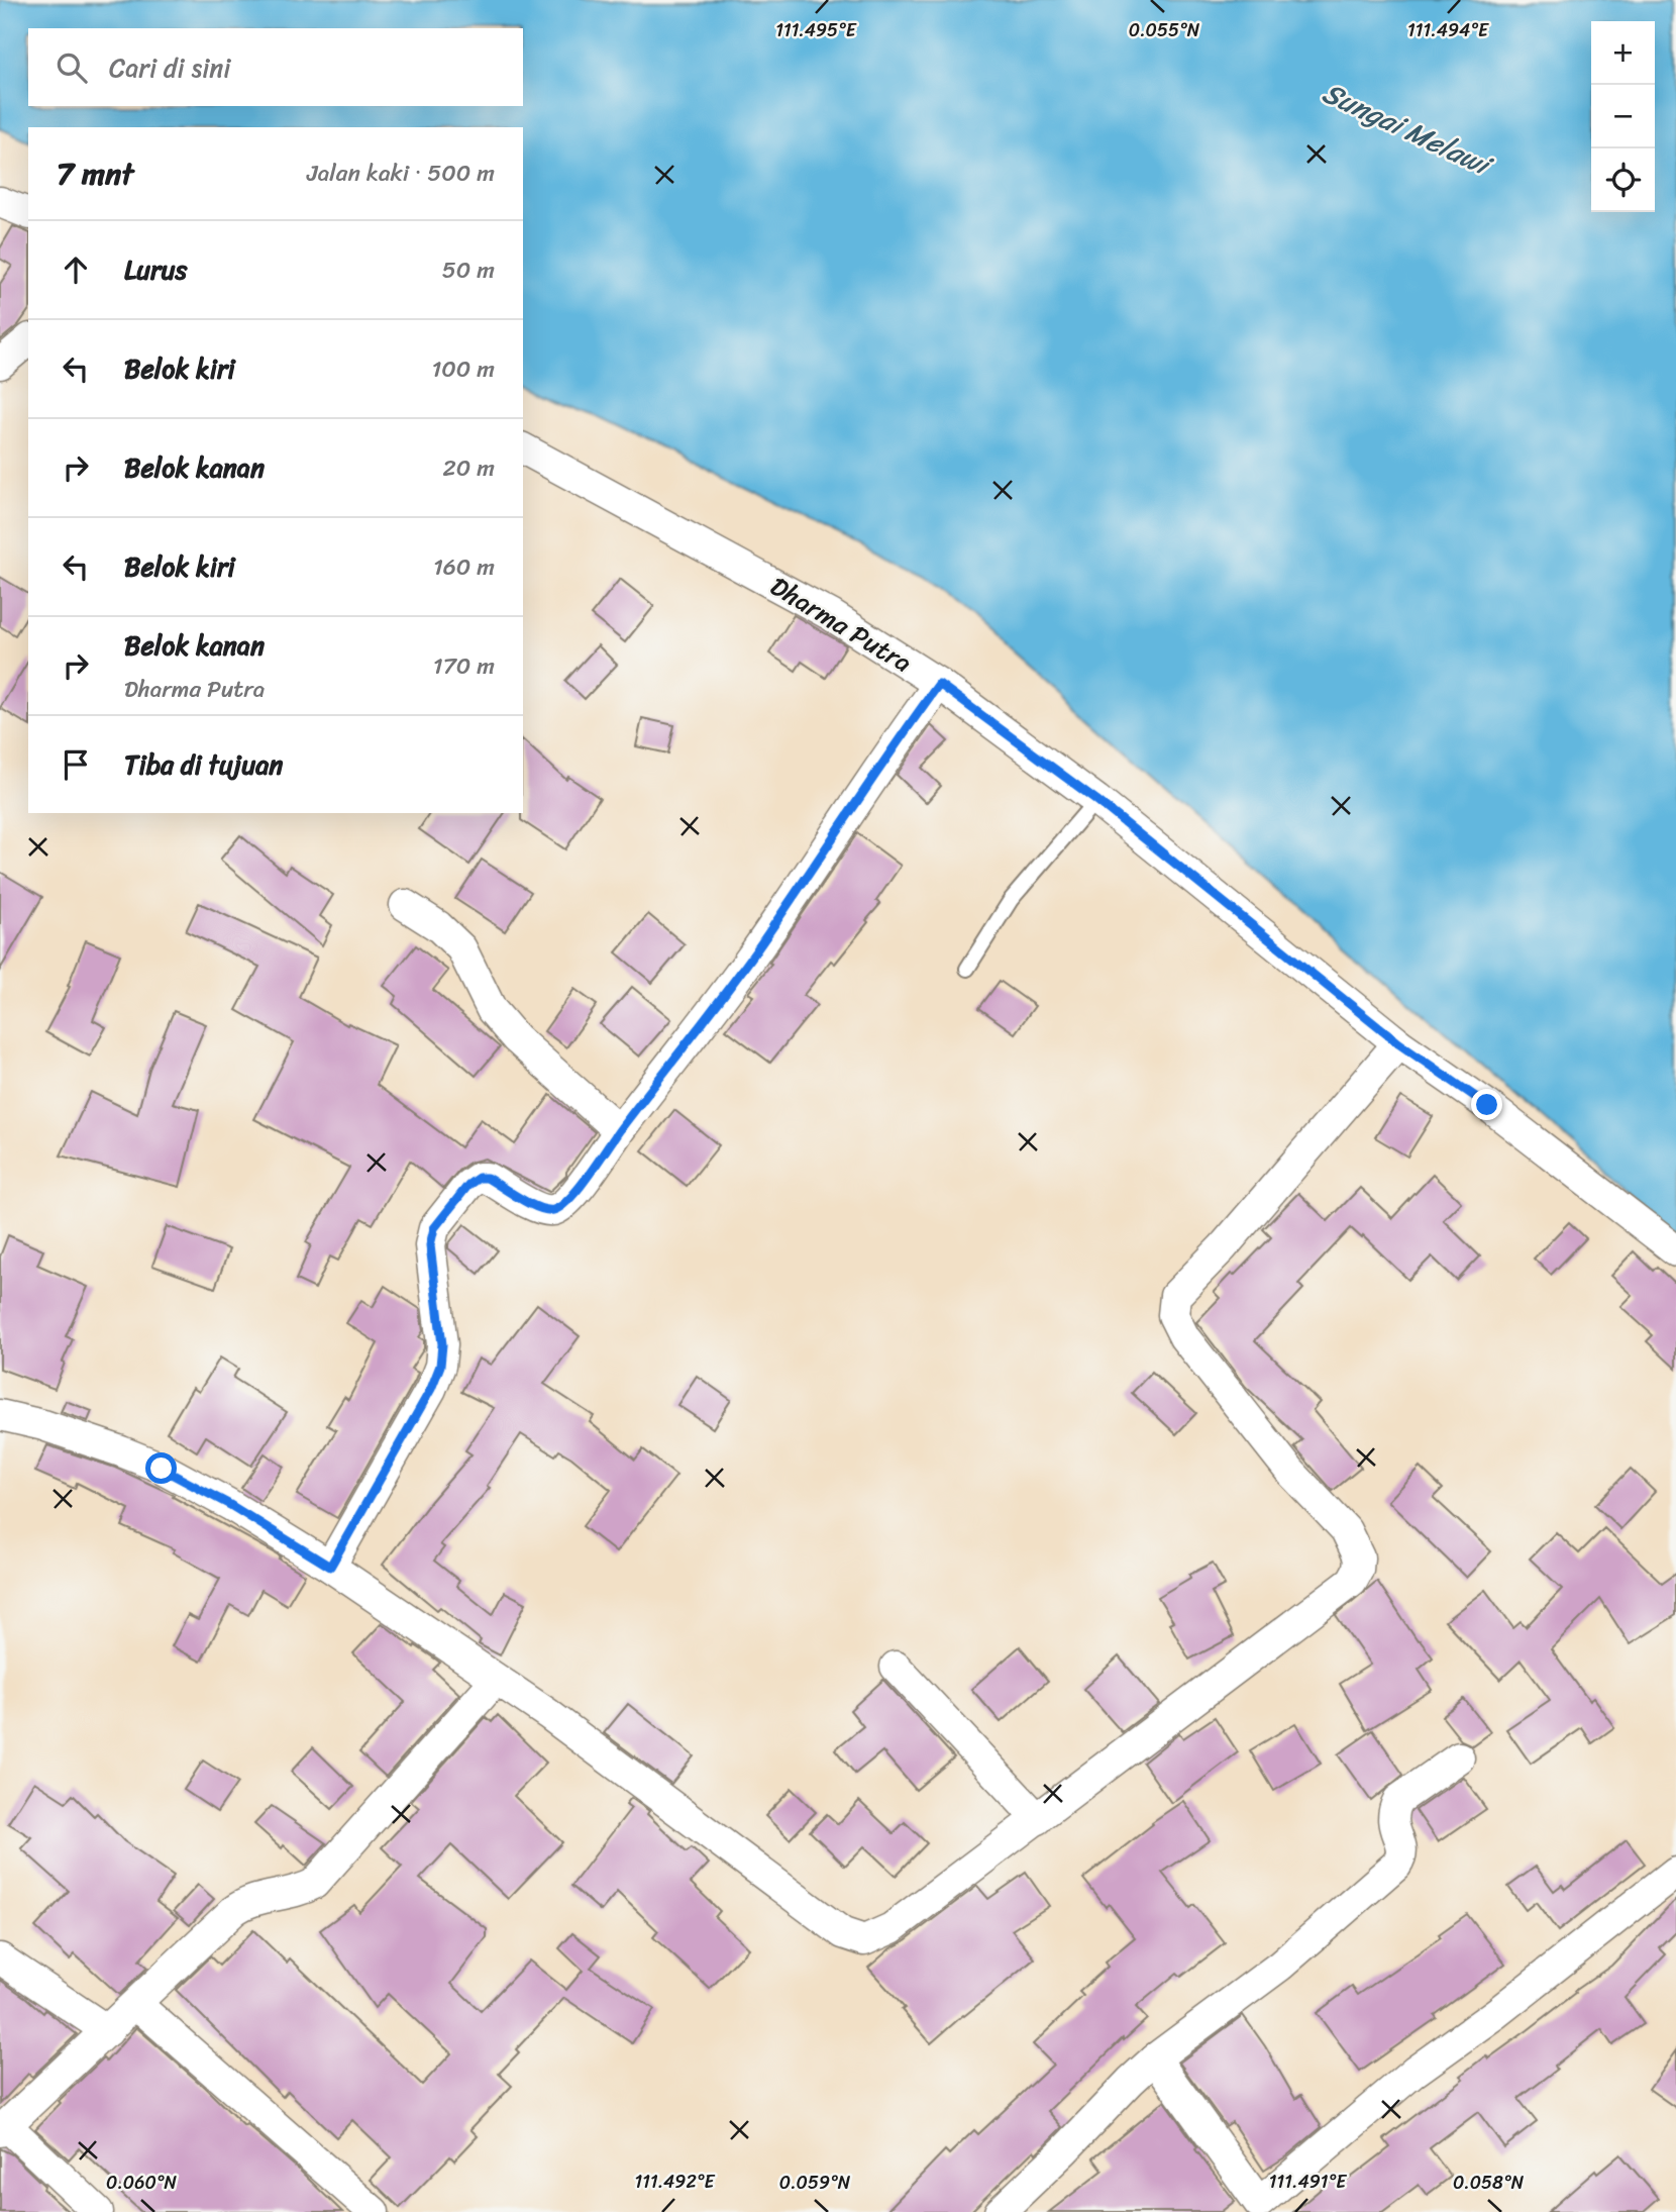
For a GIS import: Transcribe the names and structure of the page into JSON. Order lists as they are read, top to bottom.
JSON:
{
  "streets": {
    "street": ["Dharma Putra"]
  },
  "water": ["Sungai Melawi"],
  "page": {
    "map_buttons": ["+", "−"],
    "search": "Cari di sini",
    "heading": ["7 mnt", "Jalan kaki · 500 m"],
    "list": [
      ["Lurus", "50 m"],
      ["Belok kiri", "100 m"],
      ["Belok kanan", "20 m"],
      ["Belok kiri", "160 m"],
      ["Belok kanan", "Dharma Putra", "170 m"],
      "Tiba di tujuan"
    ]
  },
  "coordinates": [
    "0.055°N",
    "111.495°E",
    "111.494°E",
    "111.492°E",
    "111.491°E",
    "0.060°N",
    "0.059°N",
    "0.058°N"
  ]
}
